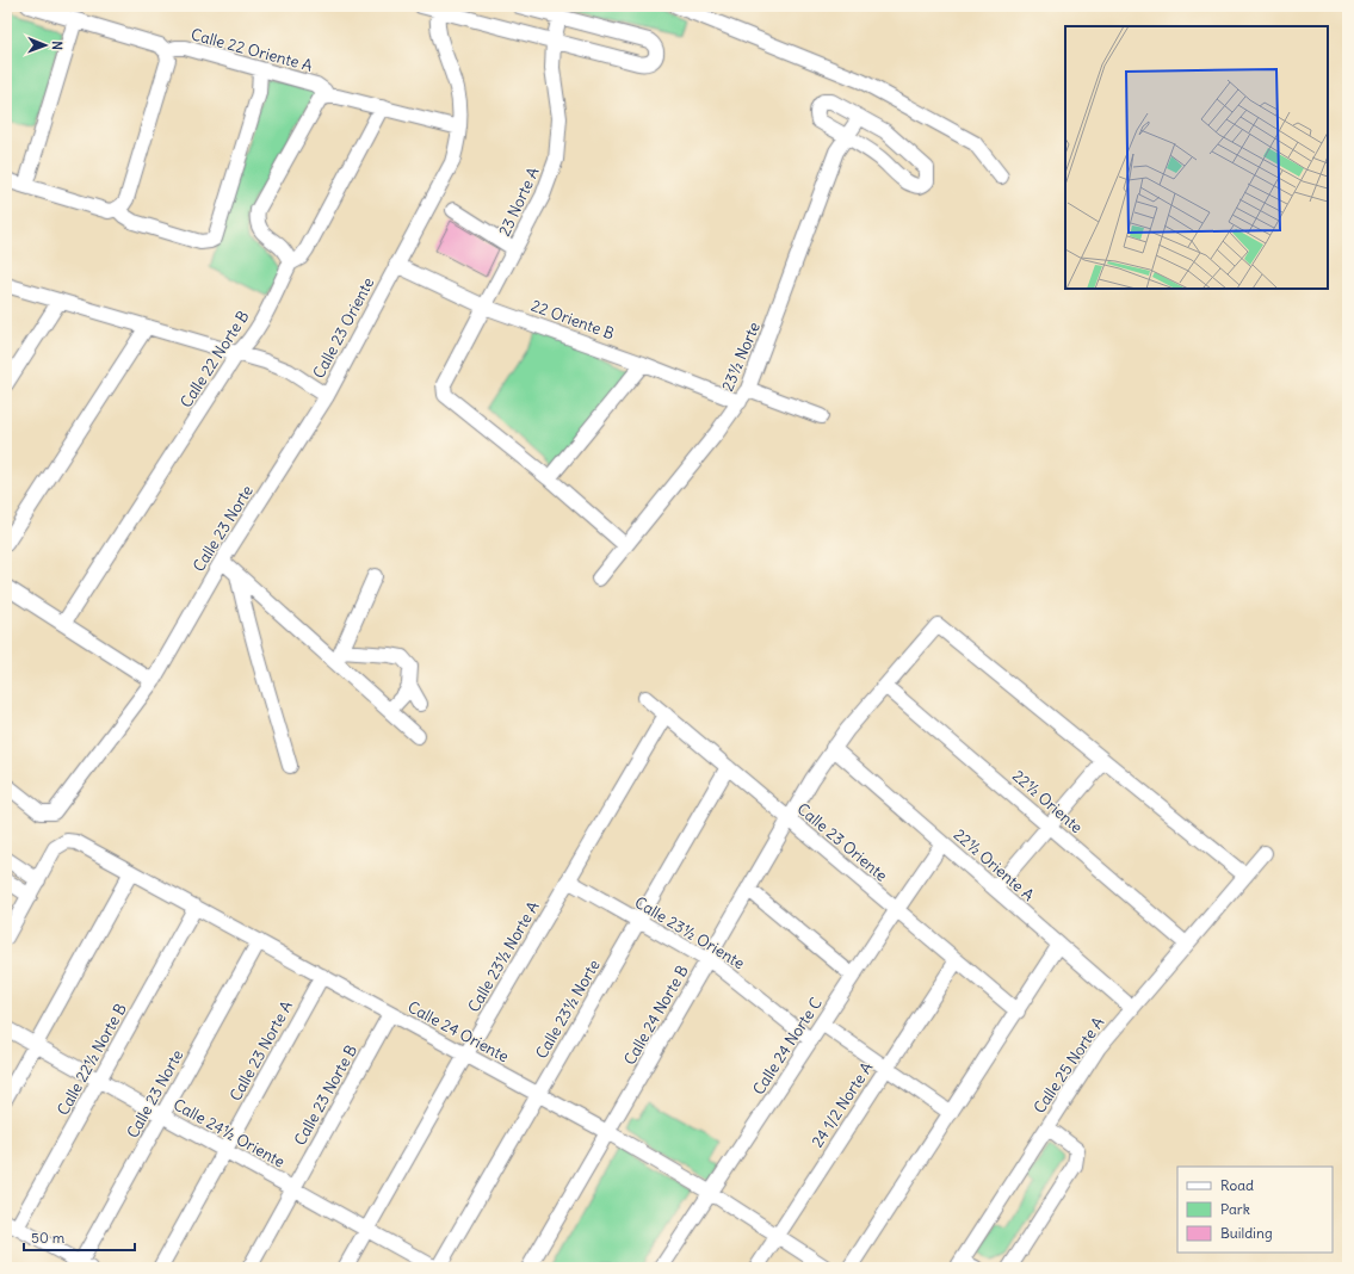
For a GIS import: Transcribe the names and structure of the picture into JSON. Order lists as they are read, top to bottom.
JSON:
{
  "streets": {
    "street": [
      "Calle 22 Oriente A",
      "23 Norte A",
      "22 Oriente B",
      "Calle 23 Oriente",
      "23½ Norte",
      "Calle 22 Norte B",
      "Calle 23 Norte",
      "22½ Oriente",
      "22½ Oriente A",
      "Calle 23½ Oriente",
      "Calle 23½ Norte A",
      "Calle 23½ Norte",
      "Calle 24 Norte B",
      "Calle 24 Oriente",
      "Calle 24 Norte C",
      "Calle 23 Norte A",
      "Calle 22½ Norte B",
      "Calle 25 Norte A",
      "Calle 23 Norte B",
      "24 1/2 Norte A",
      "Calle 24½ Oriente"
    ]
  },
  "crossings": [
    ["23 Norte A", "22 Oriente B"],
    ["22 Oriente B", "Calle 23 Oriente"],
    ["22 Oriente B", "23½ Norte"],
    ["Calle 23 Oriente", "Calle 22 Norte B"],
    ["Calle 23 Oriente", "Calle 23 Norte"],
    ["Calle 23 Oriente", "Calle 23½ Norte A"],
    ["Calle 23 Oriente", "Calle 23½ Norte"],
    ["Calle 23 Oriente", "Calle 24 Norte B"],
    ["Calle 23 Oriente", "Calle 24 Norte C"],
    ["Calle 23 Oriente", "24 1/2 Norte A"],
    ["Calle 23 Norte", "Calle 24 Oriente"],
    ["Calle 23 Norte", "Calle 24½ Oriente"],
    ["22½ Oriente", "Calle 24 Norte B"],
    ["22½ Oriente", "Calle 25 Norte A"],
    ["22½ Oriente A", "Calle 24 Norte B"],
    ["22½ Oriente A", "Calle 24 Norte C"],
    ["22½ Oriente A", "Calle 25 Norte A"],
    ["Calle 23½ Oriente", "Calle 23½ Norte A"],
    ["Calle 23½ Oriente", "Calle 23½ Norte"],
    ["Calle 23½ Oriente", "Calle 24 Norte B"],
    ["Calle 23½ Oriente", "Calle 24 Norte C"],
    ["Calle 23½ Norte A", "Calle 24 Oriente"],
    ["Calle 23½ Norte A", "Calle 24½ Oriente"],
    ["Calle 23½ Norte", "Calle 24 Oriente"],
    ["Calle 23½ Norte", "Calle 24½ Oriente"],
    ["Calle 24 Norte B", "Calle 24 Oriente"],
    ["Calle 24 Oriente", "Calle 24 Norte C"],
    ["Calle 24 Oriente", "Calle 23 Norte A"],
    ["Calle 24 Oriente", "Calle 22½ Norte B"],
    ["Calle 24 Oriente", "Calle 23 Norte B"],
    ["Calle 24 Oriente", "24 1/2 Norte A"],
    ["Calle 23 Norte A", "Calle 24½ Oriente"],
    ["Calle 22½ Norte B", "Calle 24½ Oriente"],
    ["Calle 23 Norte B", "Calle 24½ Oriente"]
  ],
  "legend": ["Road", "Park", "Building"],
  "scale_bar": "50 m",
  "north": "right"
}
